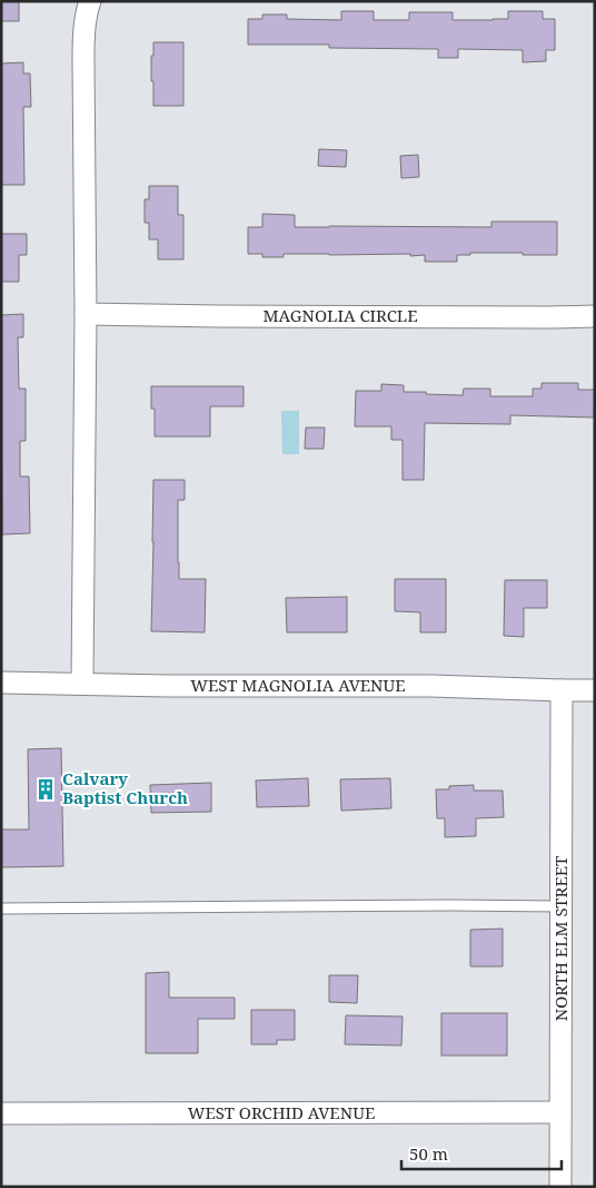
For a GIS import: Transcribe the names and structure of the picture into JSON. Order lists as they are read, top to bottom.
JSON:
{
  "streets": {
    "street": [
      "MAGNOLIA CIRCLE",
      "WEST MAGNOLIA AVENUE",
      "NORTH ELM STREET",
      "WEST ORCHID AVENUE"
    ]
  },
  "crossings": [
    ["WEST MAGNOLIA AVENUE", "NORTH ELM STREET"],
    ["NORTH ELM STREET", "WEST ORCHID AVENUE"]
  ],
  "places": {
    "building": ["Calvary Baptist Church"]
  },
  "scale_bar": "50 m"
}
